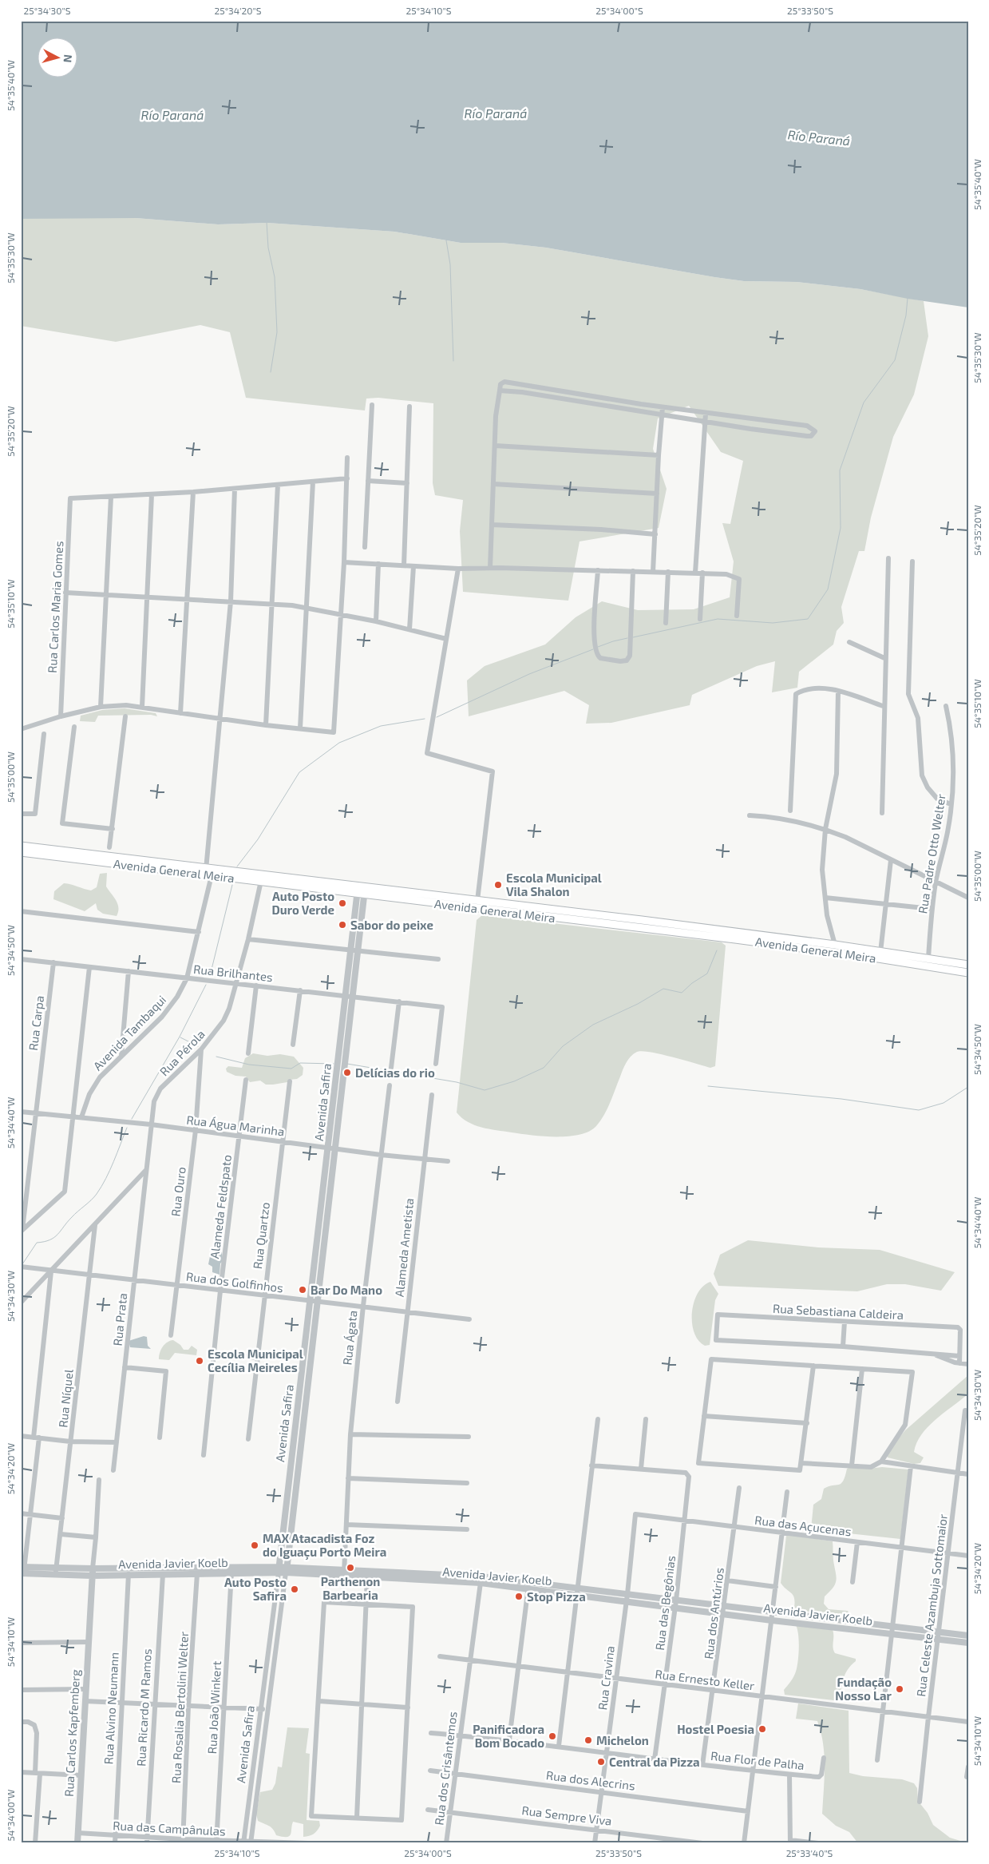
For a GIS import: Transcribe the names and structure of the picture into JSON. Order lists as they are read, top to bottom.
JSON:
{
  "streets": {
    "main road": ["Avenida General Meira"],
    "street": [
      "Rua Carlos Maria Gomes",
      "Rua Padre Otto Welter",
      "Rua Brilhantes",
      "Rua Carpa",
      "Avenida Tambaqui",
      "Rua Pérola",
      "Avenida Safira",
      "Rua Água Marinha",
      "Rua Ouro",
      "Alameda Feldspato",
      "Rua Quartzo",
      "Alameda Ametista",
      "Rua dos Golfinhos",
      "Rua Sebastiana Caldeira",
      "Rua Prata",
      "Rua Ágata",
      "Rua Níquel",
      "Rua das Açucenas",
      "Avenida Javier Koelb",
      "Rua das Begônias",
      "Rua Celeste Azambuja Sottomaior",
      "Rua dos Antúrios",
      "Rua Cravina",
      "Rua Ernesto Keller",
      "Rua Ricardo M Ramos",
      "Rua Rosalia Bertolini Welter",
      "Rua João Winkert",
      "Rua Alvino Neumann",
      "Rua Carlos Kapfemberg",
      "Rua Flor de Palha",
      "Rua dos Crisântemos",
      "Rua dos Alecrins",
      "Rua Sempre Viva",
      "Rua das Campânulas"
    ]
  },
  "crossings": [
    ["Rua Padre Otto Welter", "Avenida General Meira"],
    ["Avenida General Meira", "Avenida Tambaqui"],
    ["Avenida General Meira", "Rua Pérola"],
    ["Avenida General Meira", "Avenida Safira"],
    ["Rua Brilhantes", "Rua Carpa"],
    ["Rua Brilhantes", "Avenida Tambaqui"],
    ["Rua Brilhantes", "Rua Pérola"],
    ["Rua Brilhantes", "Avenida Safira"],
    ["Rua Carpa", "Rua Água Marinha"],
    ["Avenida Tambaqui", "Rua Água Marinha"],
    ["Rua Pérola", "Rua Água Marinha"],
    ["Rua Pérola", "Rua Ouro"],
    ["Rua Pérola", "Rua Prata"],
    ["Avenida Safira", "Rua Água Marinha"],
    ["Avenida Safira", "Rua dos Golfinhos"],
    ["Avenida Safira", "Avenida Javier Koelb"],
    ["Avenida Safira", "Rua das Campânulas"],
    ["Rua Água Marinha", "Rua Ouro"],
    ["Rua Água Marinha", "Alameda Feldspato"],
    ["Rua Água Marinha", "Rua Quartzo"],
    ["Rua Água Marinha", "Alameda Ametista"],
    ["Rua Água Marinha", "Rua Ágata"],
    ["Rua Ouro", "Rua dos Golfinhos"],
    ["Alameda Feldspato", "Rua dos Golfinhos"],
    ["Rua Quartzo", "Rua dos Golfinhos"],
    ["Alameda Ametista", "Rua dos Golfinhos"],
    ["Rua dos Golfinhos", "Rua Prata"],
    ["Rua dos Golfinhos", "Rua Ágata"],
    ["Rua dos Golfinhos", "Rua Níquel"],
    ["Rua Ágata", "Avenida Javier Koelb"],
    ["Rua Níquel", "Avenida Javier Koelb"],
    ["Rua das Açucenas", "Rua das Begônias"],
    ["Rua das Açucenas", "Rua Celeste Azambuja Sottomaior"],
    ["Rua das Açucenas", "Rua dos Antúrios"],
    ["Rua das Açucenas", "Rua Cravina"],
    ["Avenida Javier Koelb", "Rua das Begônias"],
    ["Avenida Javier Koelb", "Rua Celeste Azambuja Sottomaior"],
    ["Avenida Javier Koelb", "Rua dos Antúrios"],
    ["Avenida Javier Koelb", "Rua Cravina"],
    ["Avenida Javier Koelb", "Rua Ricardo M Ramos"],
    ["Avenida Javier Koelb", "Rua Rosalia Bertolini Welter"],
    ["Avenida Javier Koelb", "Rua João Winkert"],
    ["Avenida Javier Koelb", "Rua Alvino Neumann"],
    ["Avenida Javier Koelb", "Rua Carlos Kapfemberg"],
    ["Avenida Javier Koelb", "Rua dos Crisântemos"],
    ["Rua das Begônias", "Rua Ernesto Keller"],
    ["Rua das Begônias", "Rua Flor de Palha"],
    ["Rua Celeste Azambuja Sottomaior", "Rua Ernesto Keller"],
    ["Rua dos Antúrios", "Rua Ernesto Keller"],
    ["Rua dos Antúrios", "Rua Flor de Palha"],
    ["Rua Cravina", "Rua Ernesto Keller"],
    ["Rua Cravina", "Rua Flor de Palha"],
    ["Rua Cravina", "Rua dos Alecrins"],
    ["Rua Cravina", "Rua Sempre Viva"],
    ["Rua Ernesto Keller", "Rua dos Crisântemos"],
    ["Rua Ricardo M Ramos", "Rua das Campânulas"],
    ["Rua Rosalia Bertolini Welter", "Rua das Campânulas"],
    ["Rua João Winkert", "Rua das Campânulas"],
    ["Rua Alvino Neumann", "Rua das Campânulas"],
    ["Rua Carlos Kapfemberg", "Rua das Campânulas"],
    ["Rua Flor de Palha", "Rua dos Crisântemos"],
    ["Rua dos Crisântemos", "Rua dos Alecrins"],
    ["Rua dos Crisântemos", "Rua Sempre Viva"]
  ],
  "water": ["Río Paraná"],
  "places": [
    "Escola Municipal Vila Shalon",
    "Auto Posto Duro Verde",
    "Sabor do peixe",
    "Delícias do rio",
    "Bar Do Mano",
    "Escola Municipal Cecília Meireles",
    "MAX Atacadista Foz do Iguaçu Porto Meira",
    "Parthenon Barbearia",
    "Auto Posto Safira",
    "Stop Pizza",
    "Fundação Nosso Lar",
    "Hostel Poesia",
    "Panificadora Bom Bocado",
    "Michelon",
    "Central da Pizza"
  ],
  "north": "right",
  "coordinates": [
    "25°34'30\"S",
    "25°34'20\"S",
    "25°34'10\"S",
    "25°34'00\"S",
    "25°33'50\"S",
    "54°35'40\"W",
    "54°35'30\"W",
    "54°35'20\"W",
    "54°35'10\"W",
    "54°35'00\"W",
    "54°34'50\"W",
    "54°34'40\"W",
    "54°34'30\"W",
    "54°34'20\"W",
    "54°34'10\"W",
    "54°34'00\"W",
    "25°33'40\"S"
  ]
}
